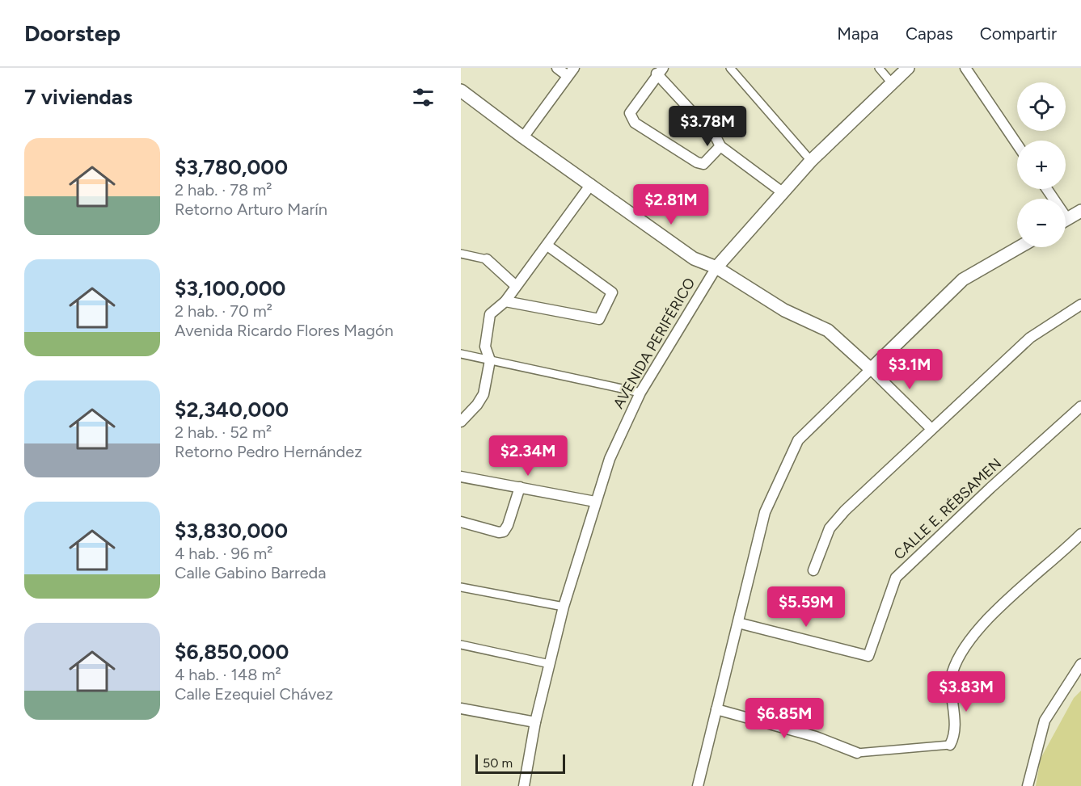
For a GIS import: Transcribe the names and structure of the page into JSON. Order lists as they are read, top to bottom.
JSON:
{
  "streets": {
    "street": ["AVENIDA PERIFÉRICO", "CALLE E. RÉBSAMEN"]
  },
  "scale_bar": "50 m",
  "page": {
    "header": "Doorstep",
    "nav": ["Mapa", "Capas", "Compartir"],
    "heading": "7 viviendas",
    "map_buttons": ["+", "−"],
    "price": [
      "$3.78M",
      "$2.81M",
      "$3.1M",
      "$2.34M",
      "$5.59M",
      "$3.83M",
      "$6.85M"
    ],
    "list": [
      {
        "name": "$3,780,000",
        "note": "2 hab. · 78 m² · Retorno Arturo Marín"
      },
      {
        "name": "$3,100,000",
        "note": "2 hab. · 70 m² · Avenida Ricardo Flores Magón"
      },
      {
        "name": "$2,340,000",
        "note": "2 hab. · 52 m² · Retorno Pedro Hernández"
      },
      {
        "name": "$3,830,000",
        "note": "4 hab. · 96 m² · Calle Gabino Barreda"
      },
      {
        "name": "$6,850,000",
        "note": "4 hab. · 148 m² · Calle Ezequiel Chávez"
      }
    ],
    "scale": "50 m"
  }
}
